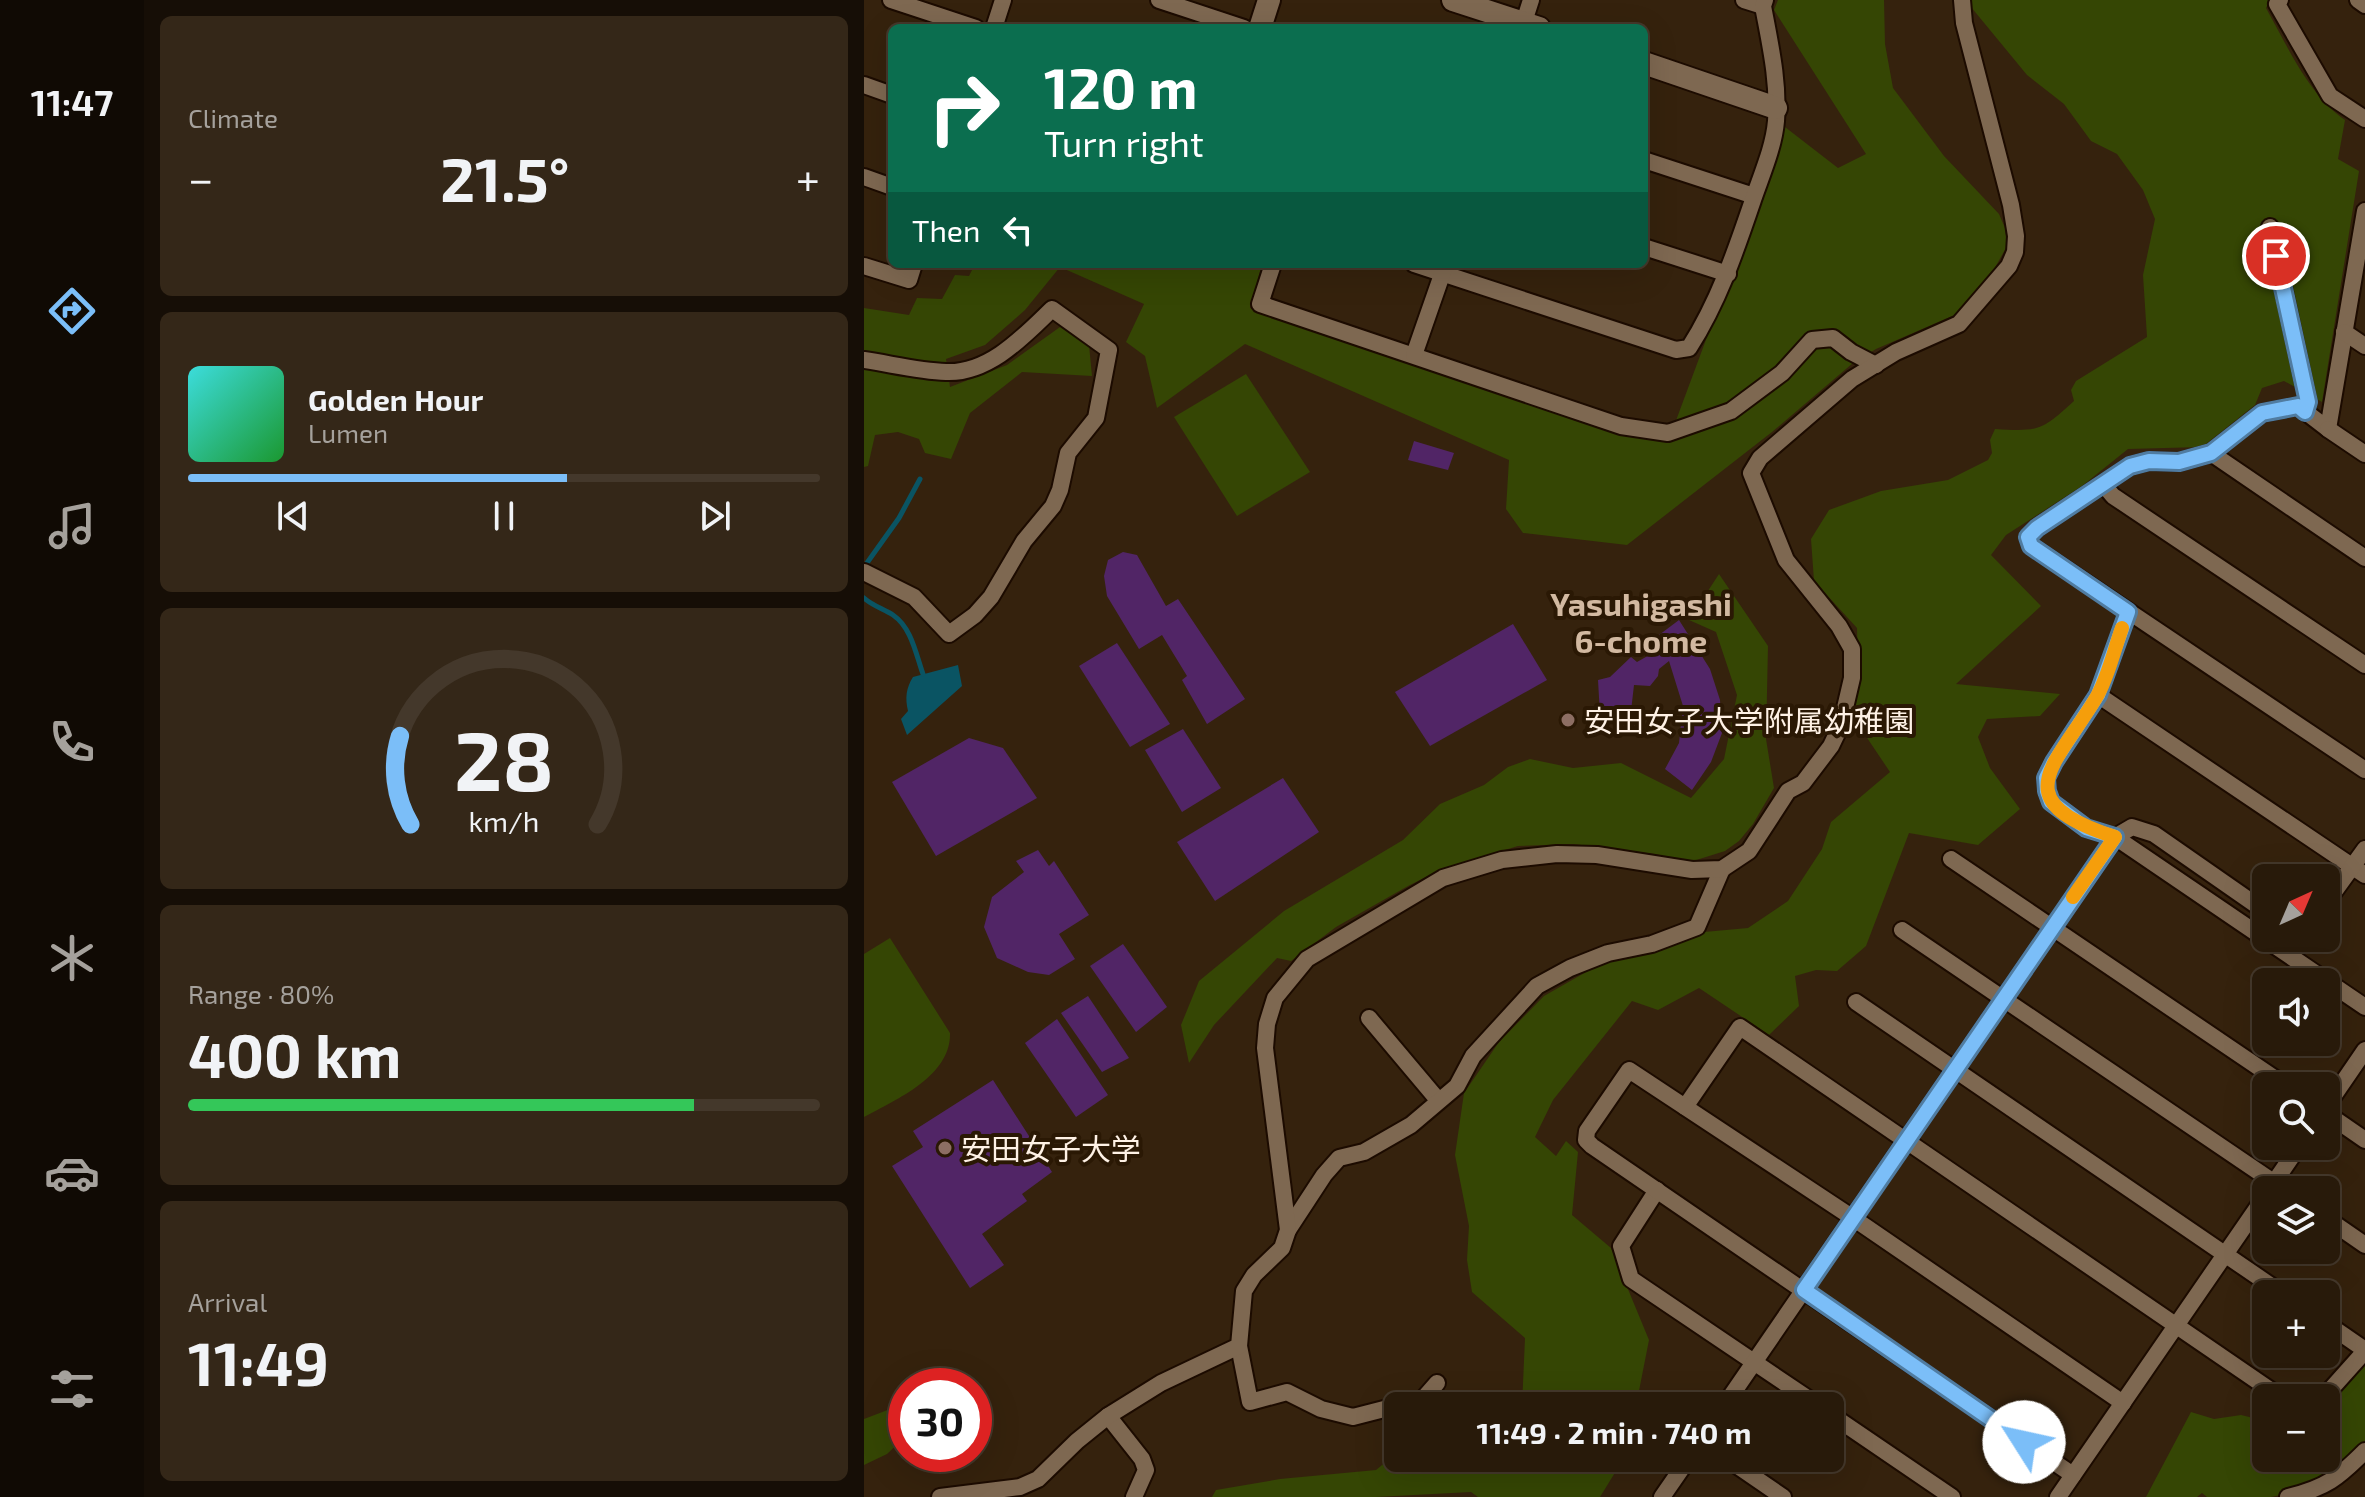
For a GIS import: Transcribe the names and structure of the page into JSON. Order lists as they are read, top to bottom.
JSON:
{
  "districts": ["Yasuhigashi 6-chome"],
  "places": ["安田女子大学附属幼稚園", "安田女子大学"],
  "north": "top right",
  "page": {
    "tabs": "11:47",
    "tile": [
      "Climate",
      ["Range · 80%", "400 km"],
      ["Arrival", "11:49"]
    ],
    "turn": ["120 m", "Turn right"],
    "heat": ["−", "21.5°", "+"],
    "then": "Then",
    "song": ["Golden Hour", "Lumen"],
    "map_buttons": ["+", "−"],
    "limit": "30",
    "trip": "11:49 · 2 min · 740 m",
    "gauge": ["28", "km/h"]
  }
}
